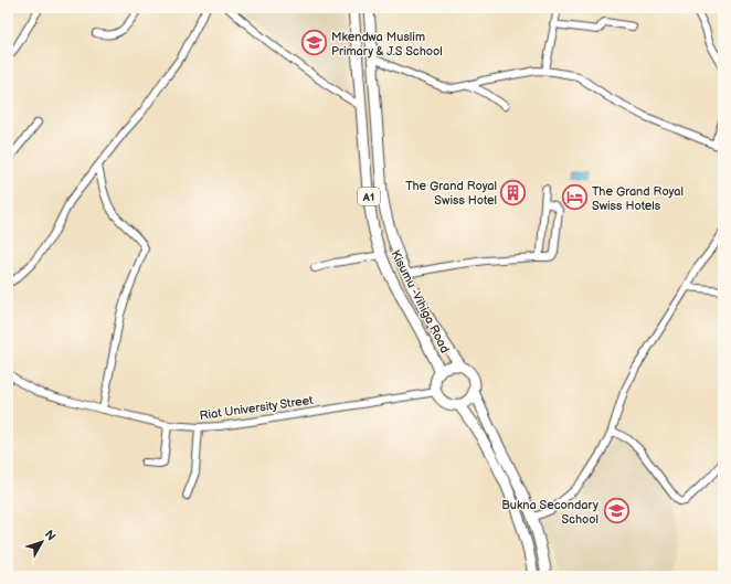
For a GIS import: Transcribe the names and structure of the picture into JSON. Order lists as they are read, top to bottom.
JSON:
{
  "streets": {
    "highway": ["A1", "Kisumu -Vihiga Road"],
    "street": ["Riat University Street"]
  },
  "crossings": [
    ["A1", "Kisumu -Vihiga Road"],
    ["A1", "Riat University Street"],
    ["Kisumu -Vihiga Road", "Riat University Street"]
  ],
  "places": {
    "school or university": ["Mkendwa Muslim Primary & J.S School", "Bukna Secondary School"],
    "building": ["The Grand Royal Swiss Hotel"],
    "hotel": ["The Grand Royal Swiss Hotels"]
  },
  "north": "top right"
}
